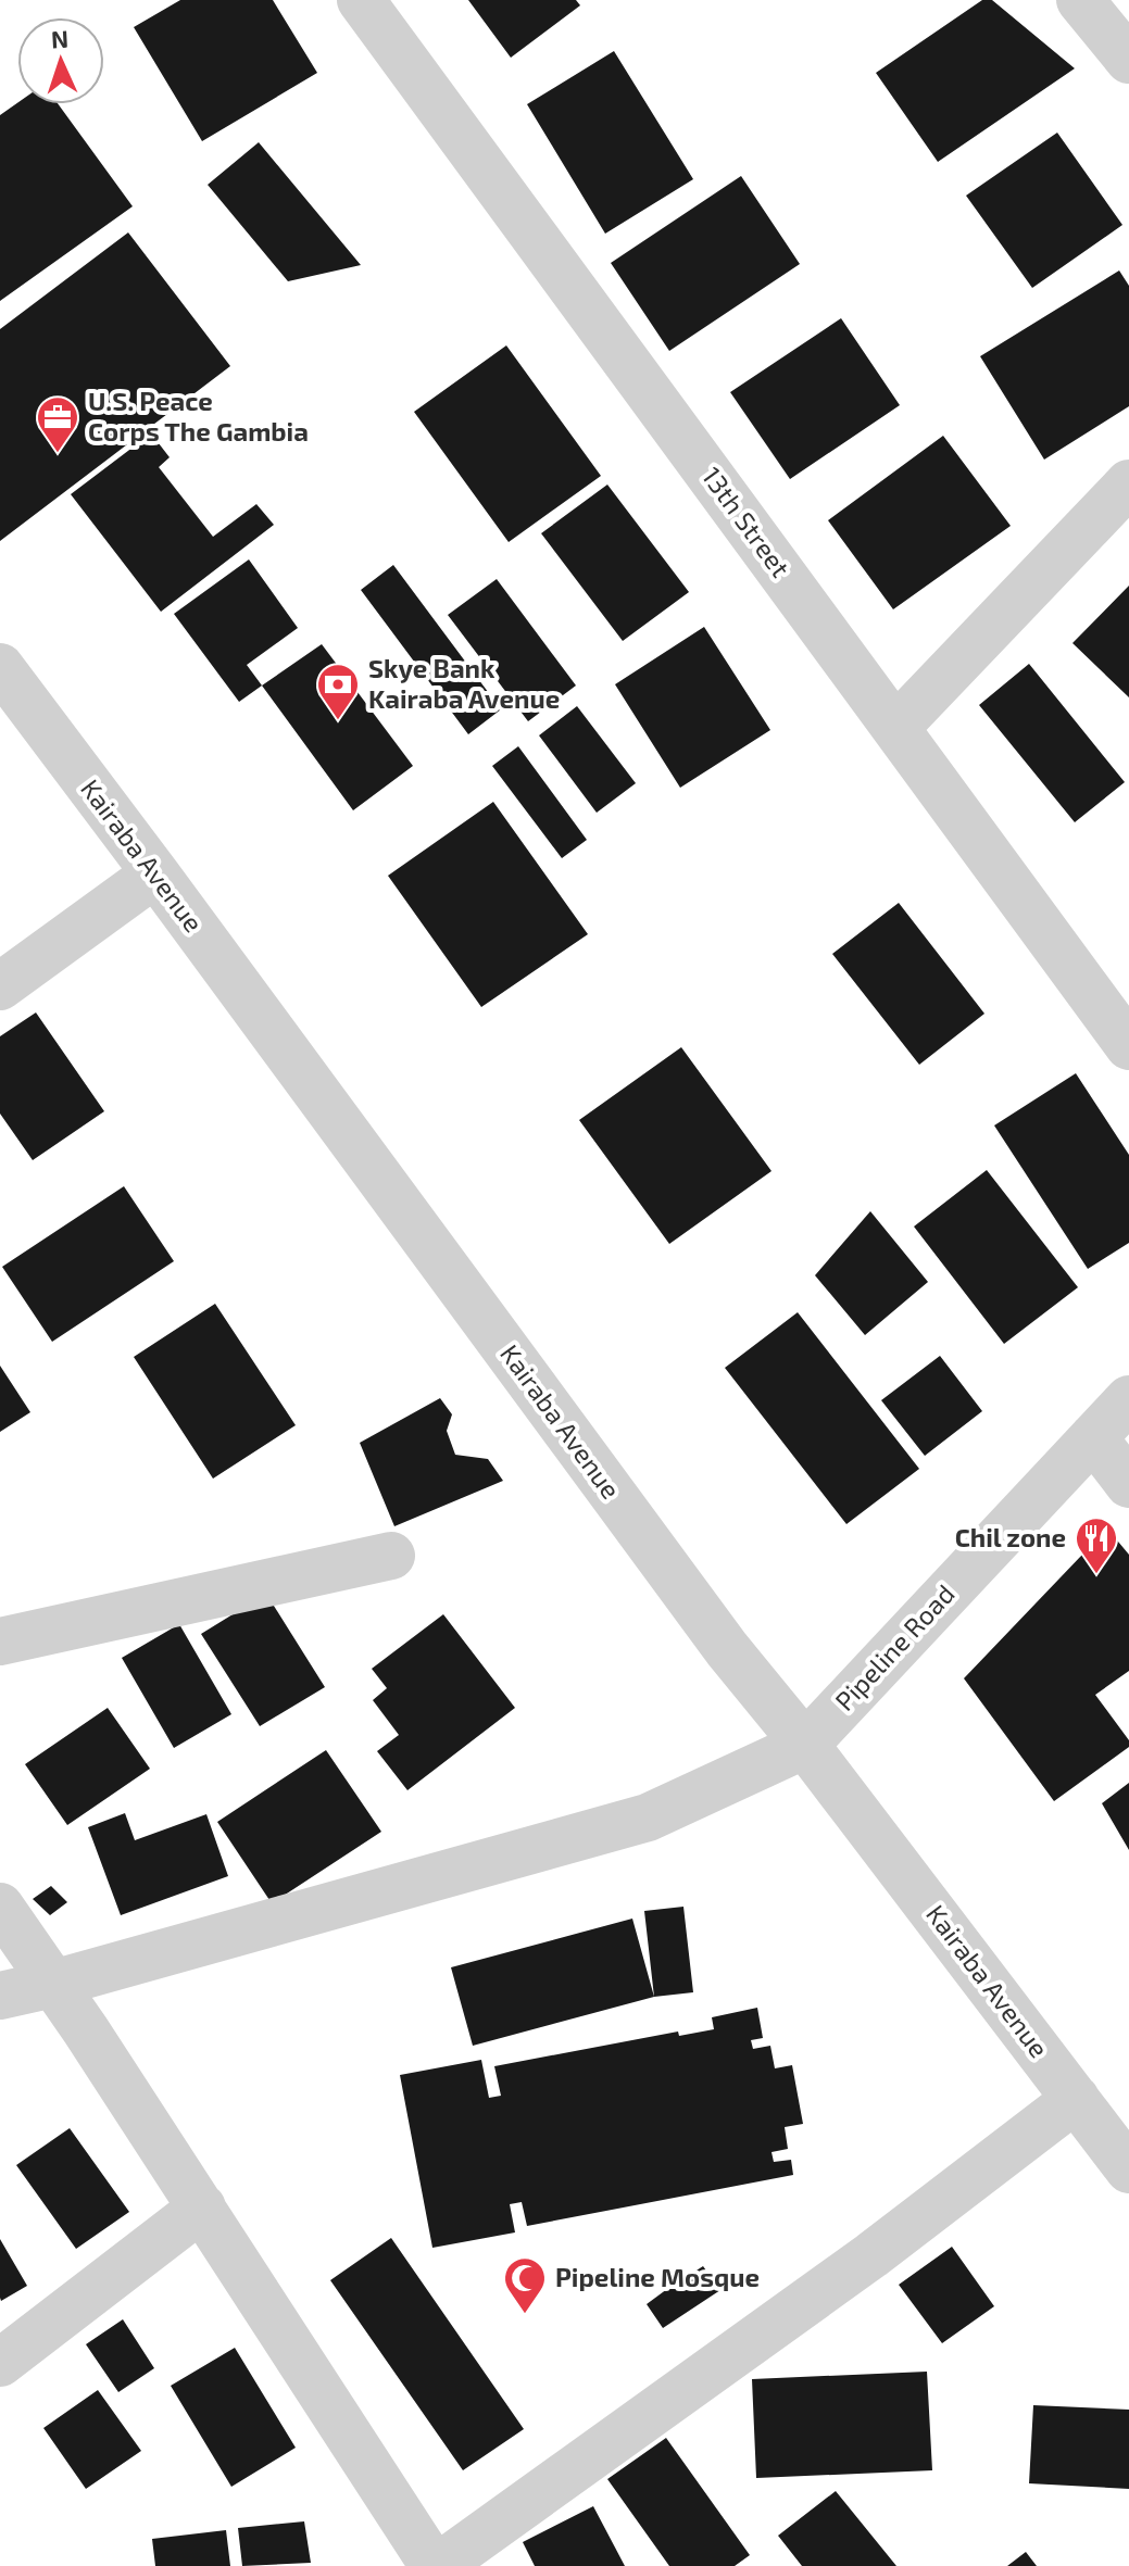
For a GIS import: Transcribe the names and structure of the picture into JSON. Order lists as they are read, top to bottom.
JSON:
{
  "streets": {
    "street": ["13th Street", "Kairaba Avenue", "Pipeline Road"]
  },
  "crossings": [
    ["Kairaba Avenue", "Pipeline Road"]
  ],
  "places": {
    "office": ["U.S. Peace Corps The Gambia"],
    "bank": ["Skye Bank Kairaba Avenue"],
    "restaurant": ["Chil zone"],
    "mosque": ["Pipeline Mosque"]
  },
  "north": "top"
}
